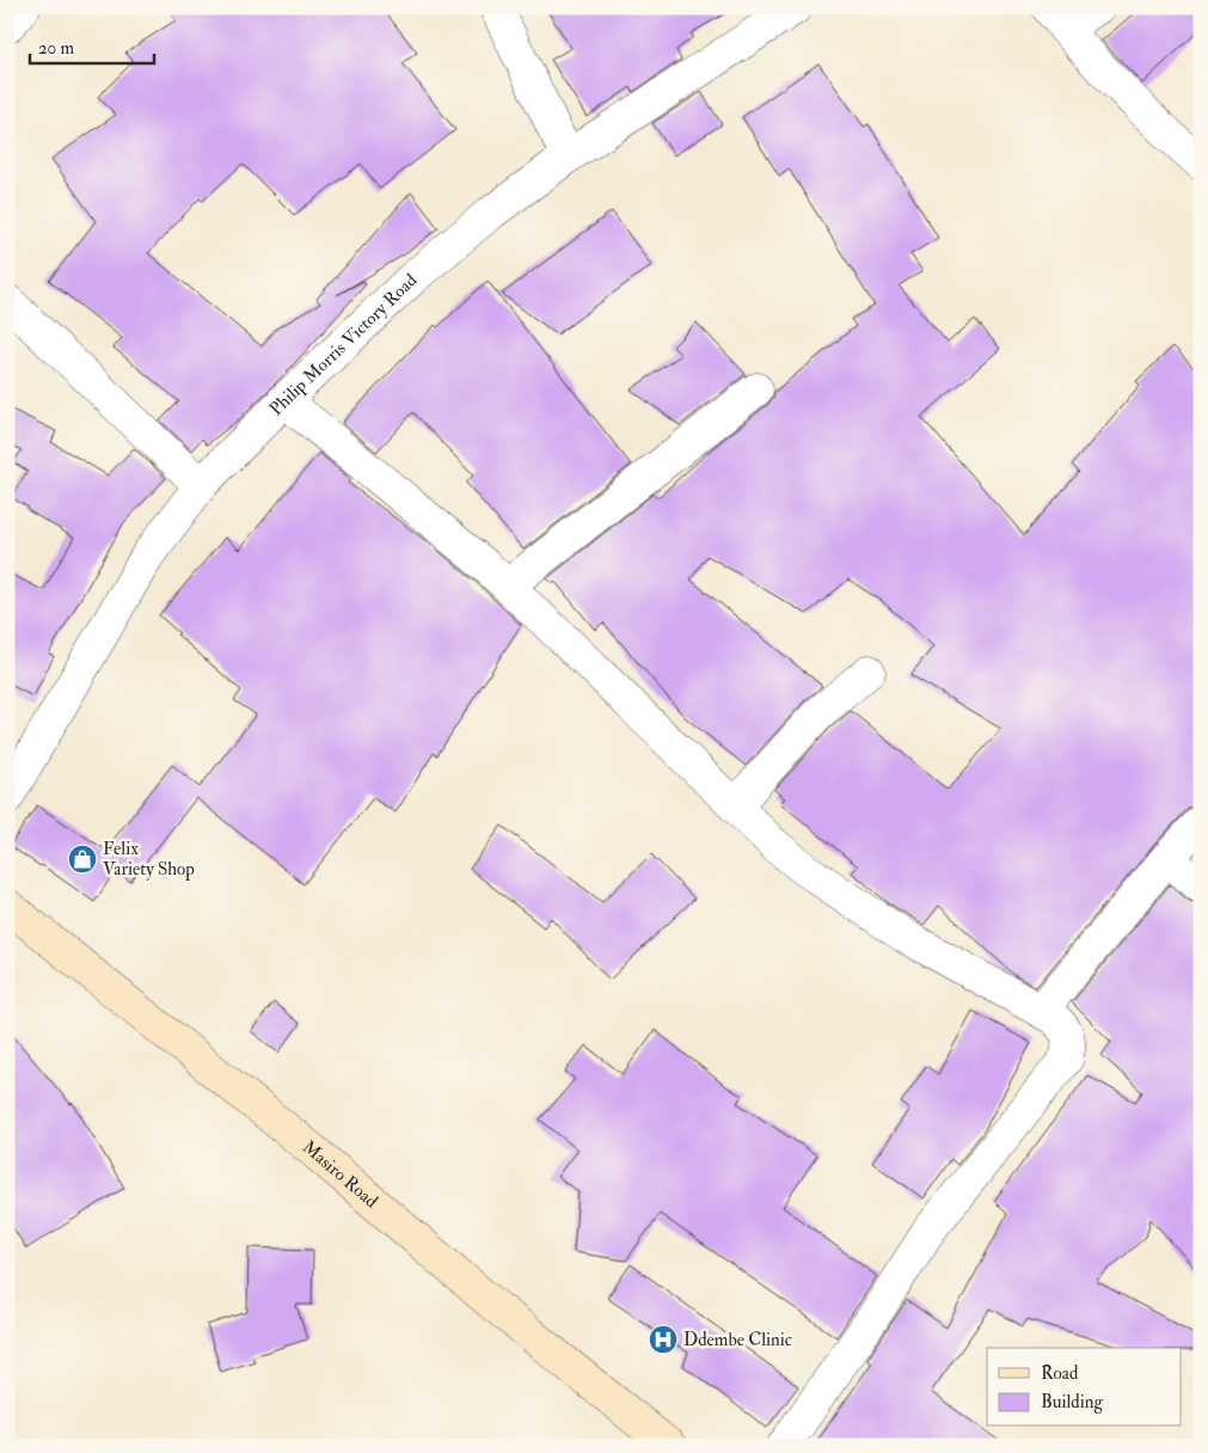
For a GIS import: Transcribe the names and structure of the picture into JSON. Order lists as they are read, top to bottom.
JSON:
{
  "streets": {
    "main road": ["Masiro Road"],
    "street": ["Philip Morris Victory Road"]
  },
  "places": {
    "shop": ["Felix Variety Shop"],
    "hospital": ["Ddembe Clinic"]
  },
  "legend": ["Road", "Building"],
  "scale_bar": "20 m"
}
